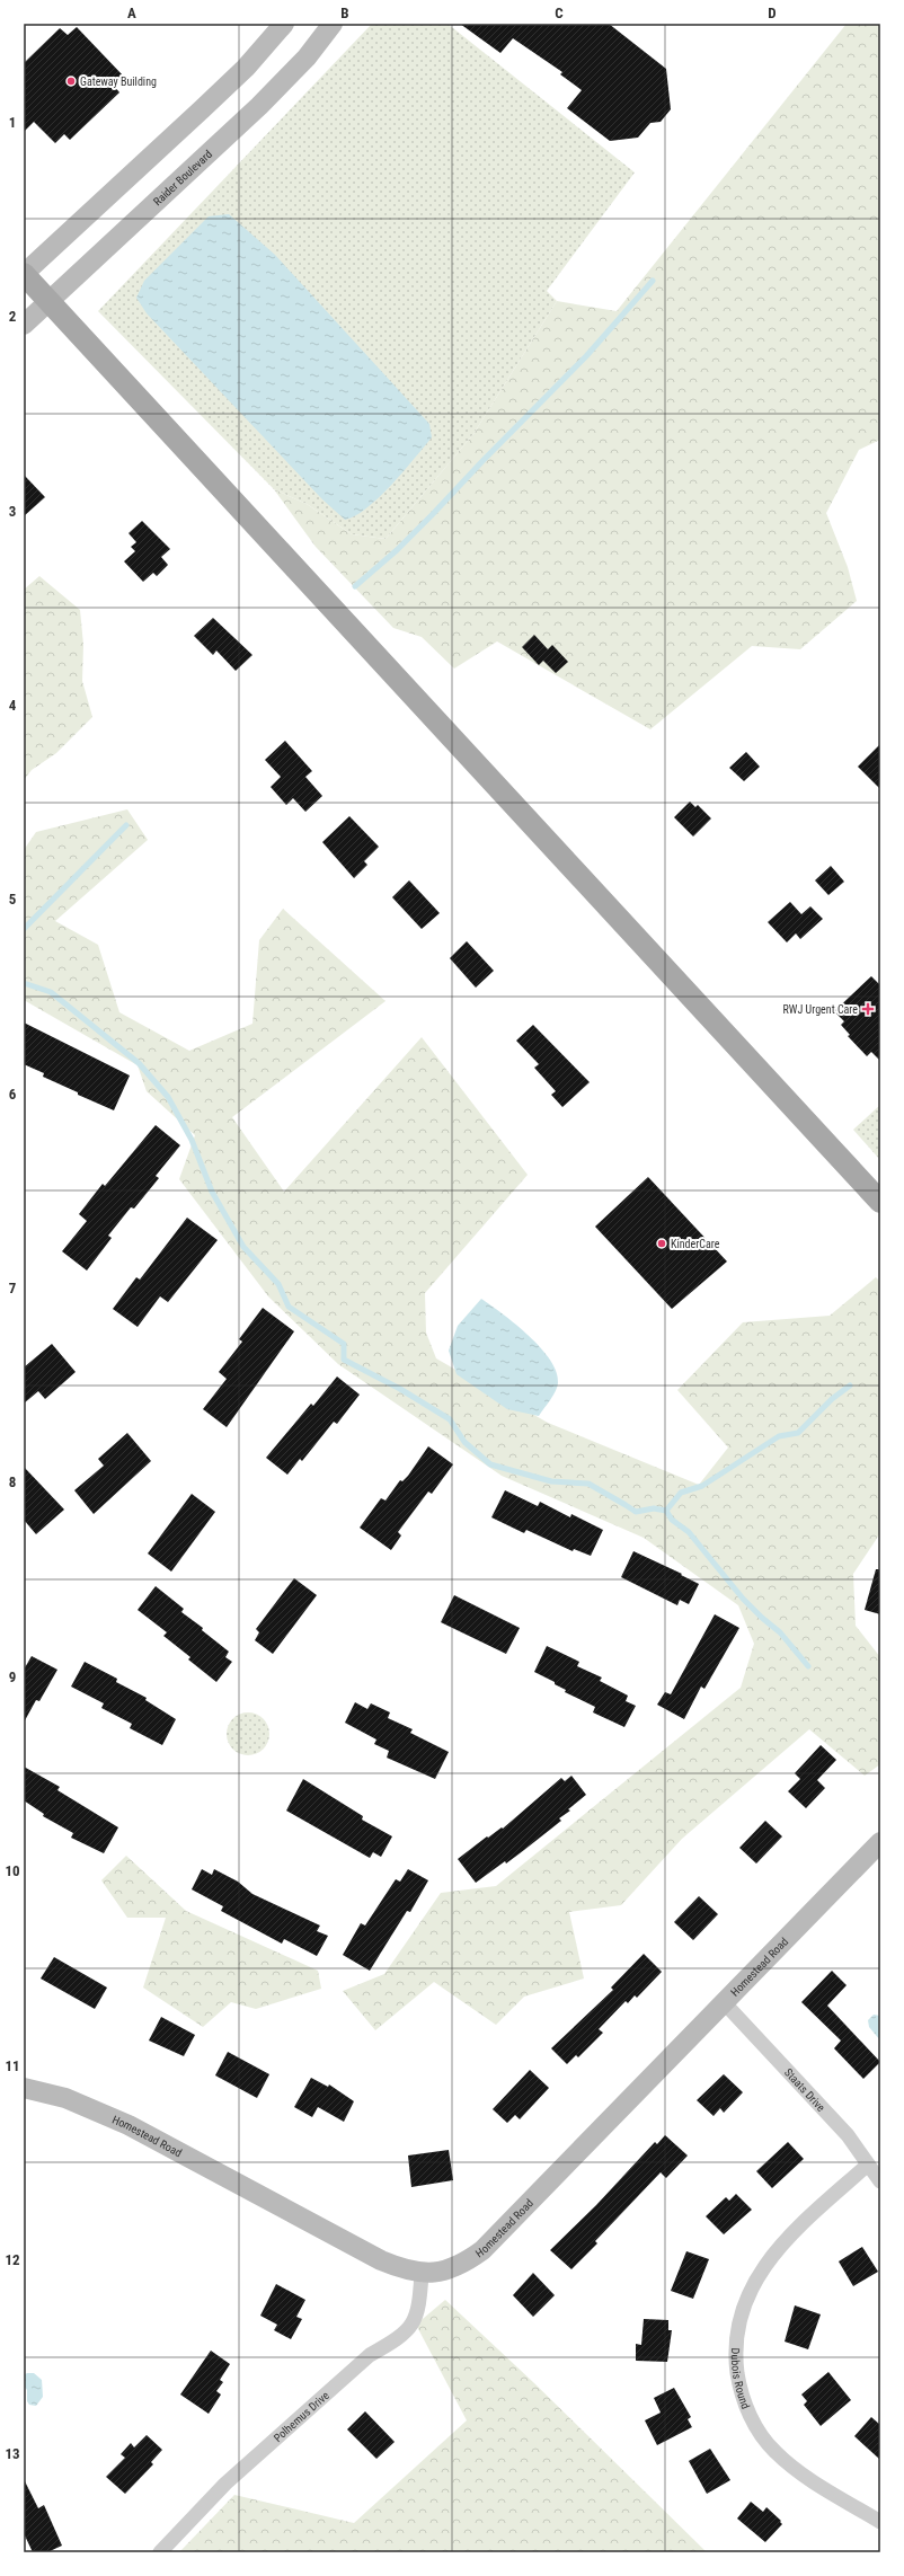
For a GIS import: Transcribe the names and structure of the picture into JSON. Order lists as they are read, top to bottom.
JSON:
{
  "streets": {
    "street": [
      "Raider Boulevard",
      "Homestead Road",
      "Staats Drive",
      "Dubois Round",
      "Polhemus Drive"
    ]
  },
  "crossings": [
    ["Homestead Road", "Staats Drive"],
    ["Homestead Road", "Polhemus Drive"],
    ["Staats Drive", "Dubois Round"]
  ],
  "places": {
    "other": ["Gateway Building", "KinderCare"],
    "health": ["RWJ Urgent Care"]
  },
  "grid": {
    "columns": [
      "A",
      "B",
      "C",
      "D"
    ],
    "rows": [
      "1",
      "2",
      "3",
      "4",
      "5",
      "6",
      "7",
      "8",
      "9",
      "10",
      "11",
      "12",
      "13"
    ]
  }
}
